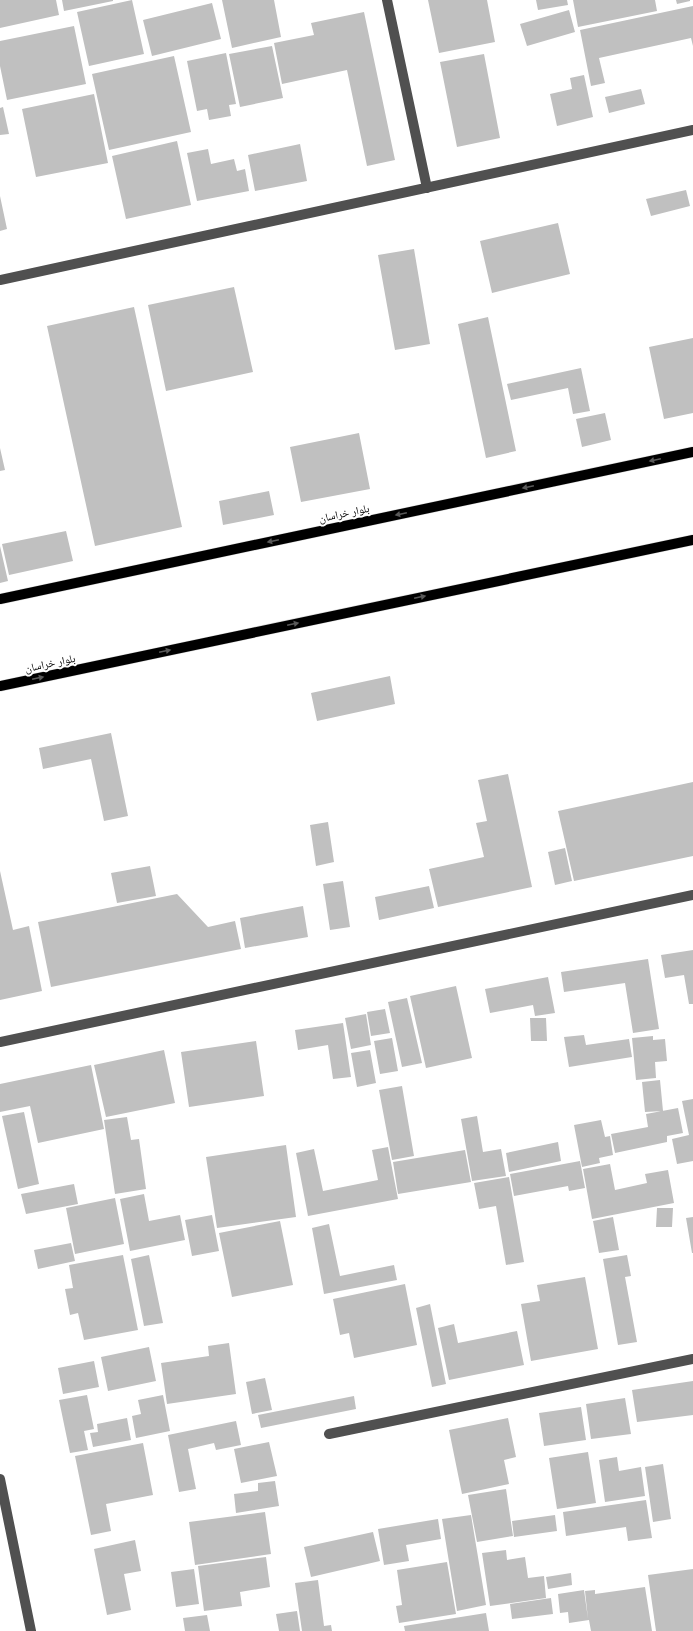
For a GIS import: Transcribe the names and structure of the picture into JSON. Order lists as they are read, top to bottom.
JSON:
{
  "streets": {
    "main road": ["بلوار خراسان"]
  }
}
